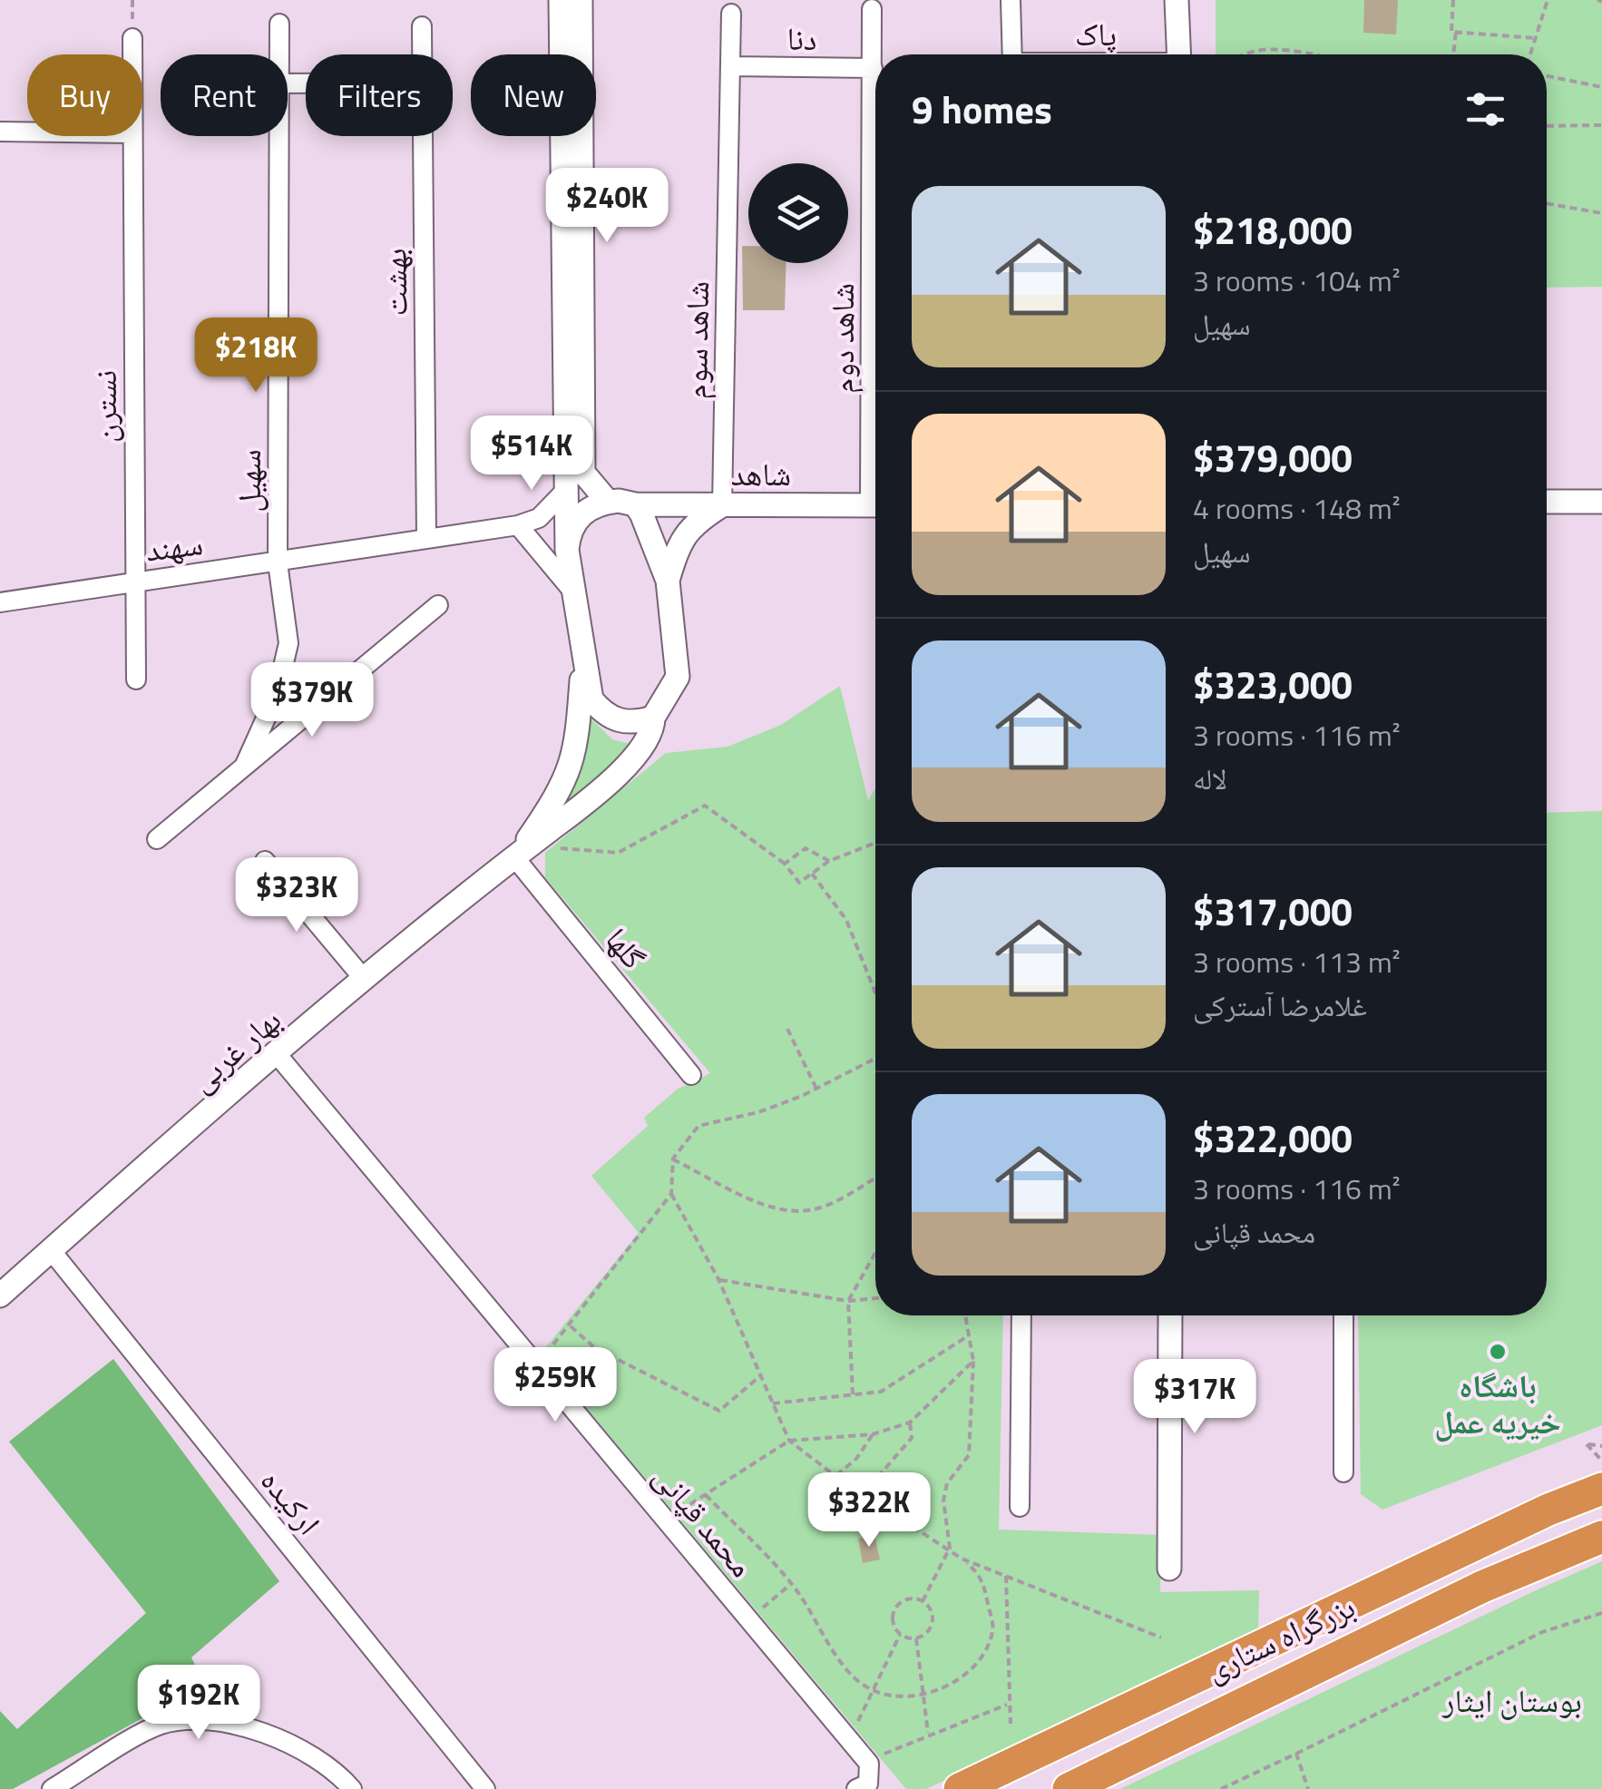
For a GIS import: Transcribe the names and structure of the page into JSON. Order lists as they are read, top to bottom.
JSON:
{
  "streets": {
    "highway": ["بزرگراه ستاری"],
    "street": [
      "دنا",
      "بهشت",
      "شاهد دوم",
      "شاهد سوم",
      "نسترن",
      "شاهد",
      "سهیل",
      "سهند",
      "گلها",
      "بهار غربی",
      "ارکیده",
      "محمد قپانی"
    ]
  },
  "crossings": [
    ["دنا", "شاهد دوم"],
    ["دنا", "شاهد سوم"],
    ["بهشت", "سهند"],
    ["شاهد سوم", "شاهد"],
    ["نسترن", "سهند"],
    ["سهیل", "سهند"],
    ["گلها", "بهار غربی"],
    ["بهار غربی", "ارکیده"],
    ["بهار غربی", "محمد قپانی"]
  ],
  "parks": ["بوستان ایثار"],
  "places": ["باشگاه خیریه عمل"],
  "page": {
    "chip": [
      "Buy",
      "Rent",
      "Filters",
      "New"
    ],
    "heading": "9 homes",
    "list": [
      {
        "name": "$218,000",
        "note": "3 rooms · 104 m² · سهیل"
      },
      {
        "name": "$379,000",
        "note": "4 rooms · 148 m² · سهیل"
      },
      {
        "name": "$323,000",
        "note": "3 rooms · 116 m² · لاله"
      },
      {
        "name": "$317,000",
        "note": "3 rooms · 113 m² · غلامرضا آسترکی"
      },
      {
        "name": "$322,000",
        "note": "3 rooms · 116 m² · محمد قپانی"
      }
    ],
    "price": [
      "$240K",
      "$218K",
      "$514K",
      "$379K",
      "$323K",
      "$259K",
      "$317K",
      "$322K",
      "$192K"
    ]
  }
}
